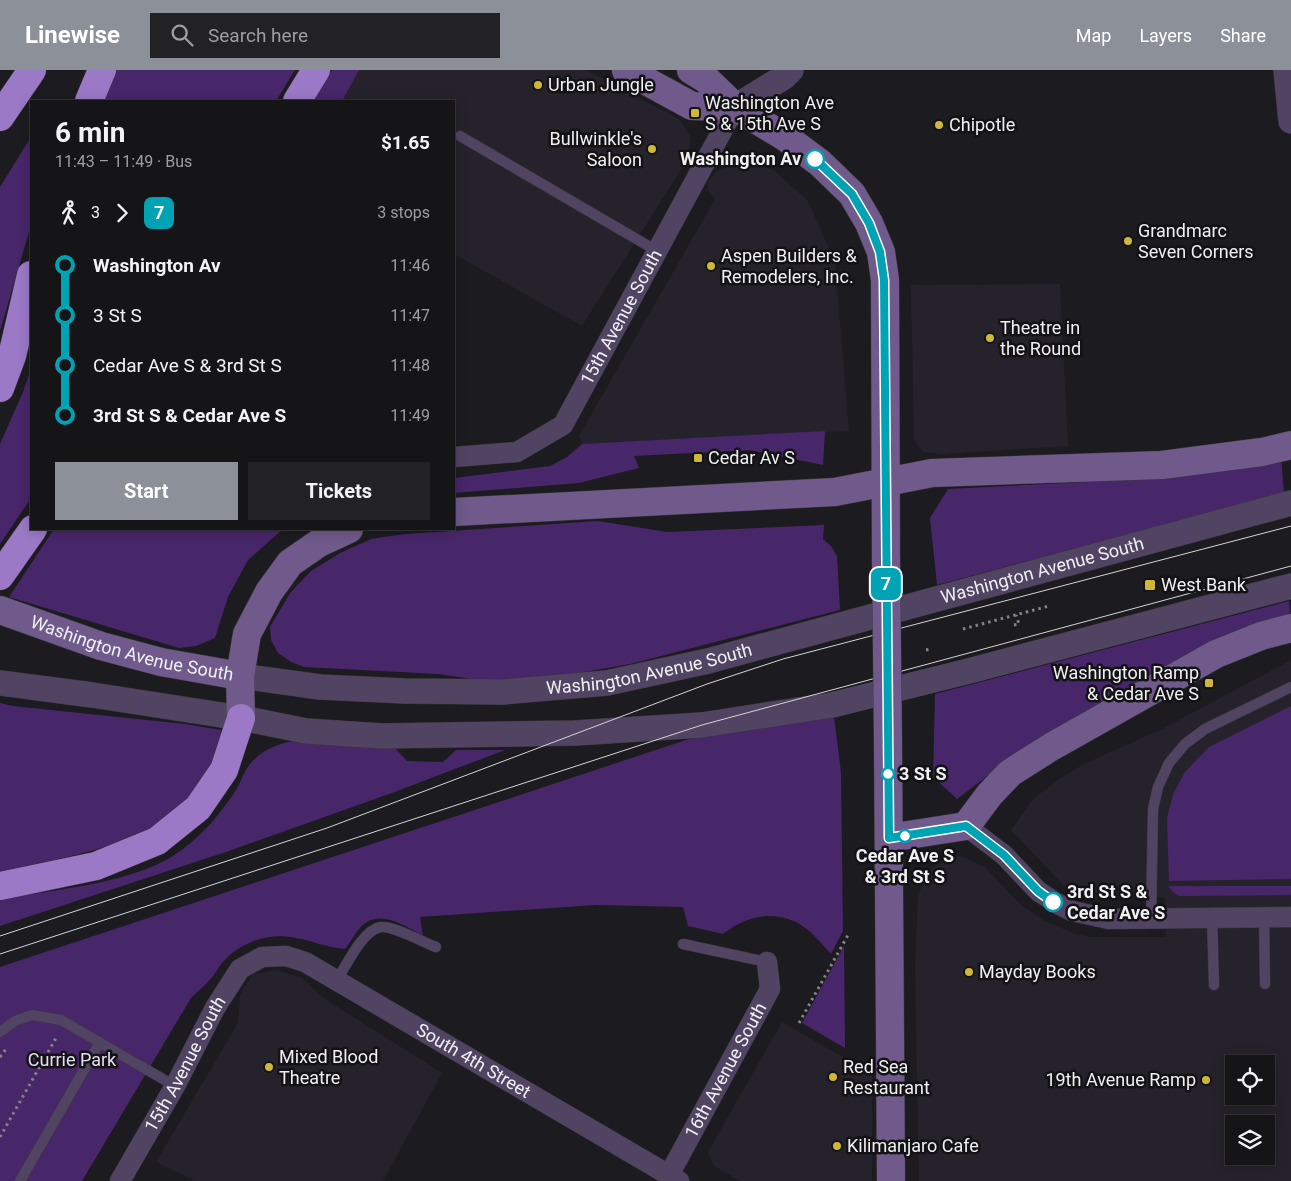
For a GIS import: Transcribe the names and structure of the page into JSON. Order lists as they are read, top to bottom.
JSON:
{
  "streets": {
    "main road": ["Washington Avenue South"],
    "street": ["15th Avenue South", "South 4th Street", "16th Avenue South"]
  },
  "crossings": [
    ["15th Avenue South", "South 4th Street"],
    ["South 4th Street", "16th Avenue South"]
  ],
  "parks": ["Currie Park"],
  "places": {
    "other": [
      "Urban Jungle",
      "Chipotle",
      "Bullwinkle's Saloon",
      "Washington Av",
      "Grandmarc Seven Corners",
      "Aspen Builders & Remodelers, Inc.",
      "Theatre in the Round",
      "3 St S",
      "Cedar Ave S & 3rd St S",
      "3rd St S & Cedar Ave S",
      "Mayday Books",
      "Mixed Blood Theatre",
      "Red Sea Restaurant",
      "19th Avenue Ramp",
      "Kilimanjaro Cafe"
    ],
    "transit": [
      "Washington Ave S & 15th Ave S",
      "Cedar Av S",
      "West Bank",
      "Washington Ramp & Cedar Ave S"
    ]
  },
  "lines": ["bus line 7"],
  "page": {
    "header": "Linewise",
    "search": "Search here",
    "nav": ["Map", "Layers", "Share"],
    "on_map": "7",
    "heading": ["6 min", "11:43 – 11:49 · Bus", "$1.65"],
    "legs": ["3", "7", "3 stops"],
    "list": [
      {
        "name": "Washington Av",
        "value": "11:46"
      },
      {
        "name": "3 St S",
        "value": "11:47"
      },
      {
        "name": "Cedar Ave S & 3rd St S",
        "value": "11:48"
      },
      {
        "name": "3rd St S & Cedar Ave S",
        "value": "11:49"
      }
    ],
    "buttons": ["Start", "Tickets"]
  }
}
